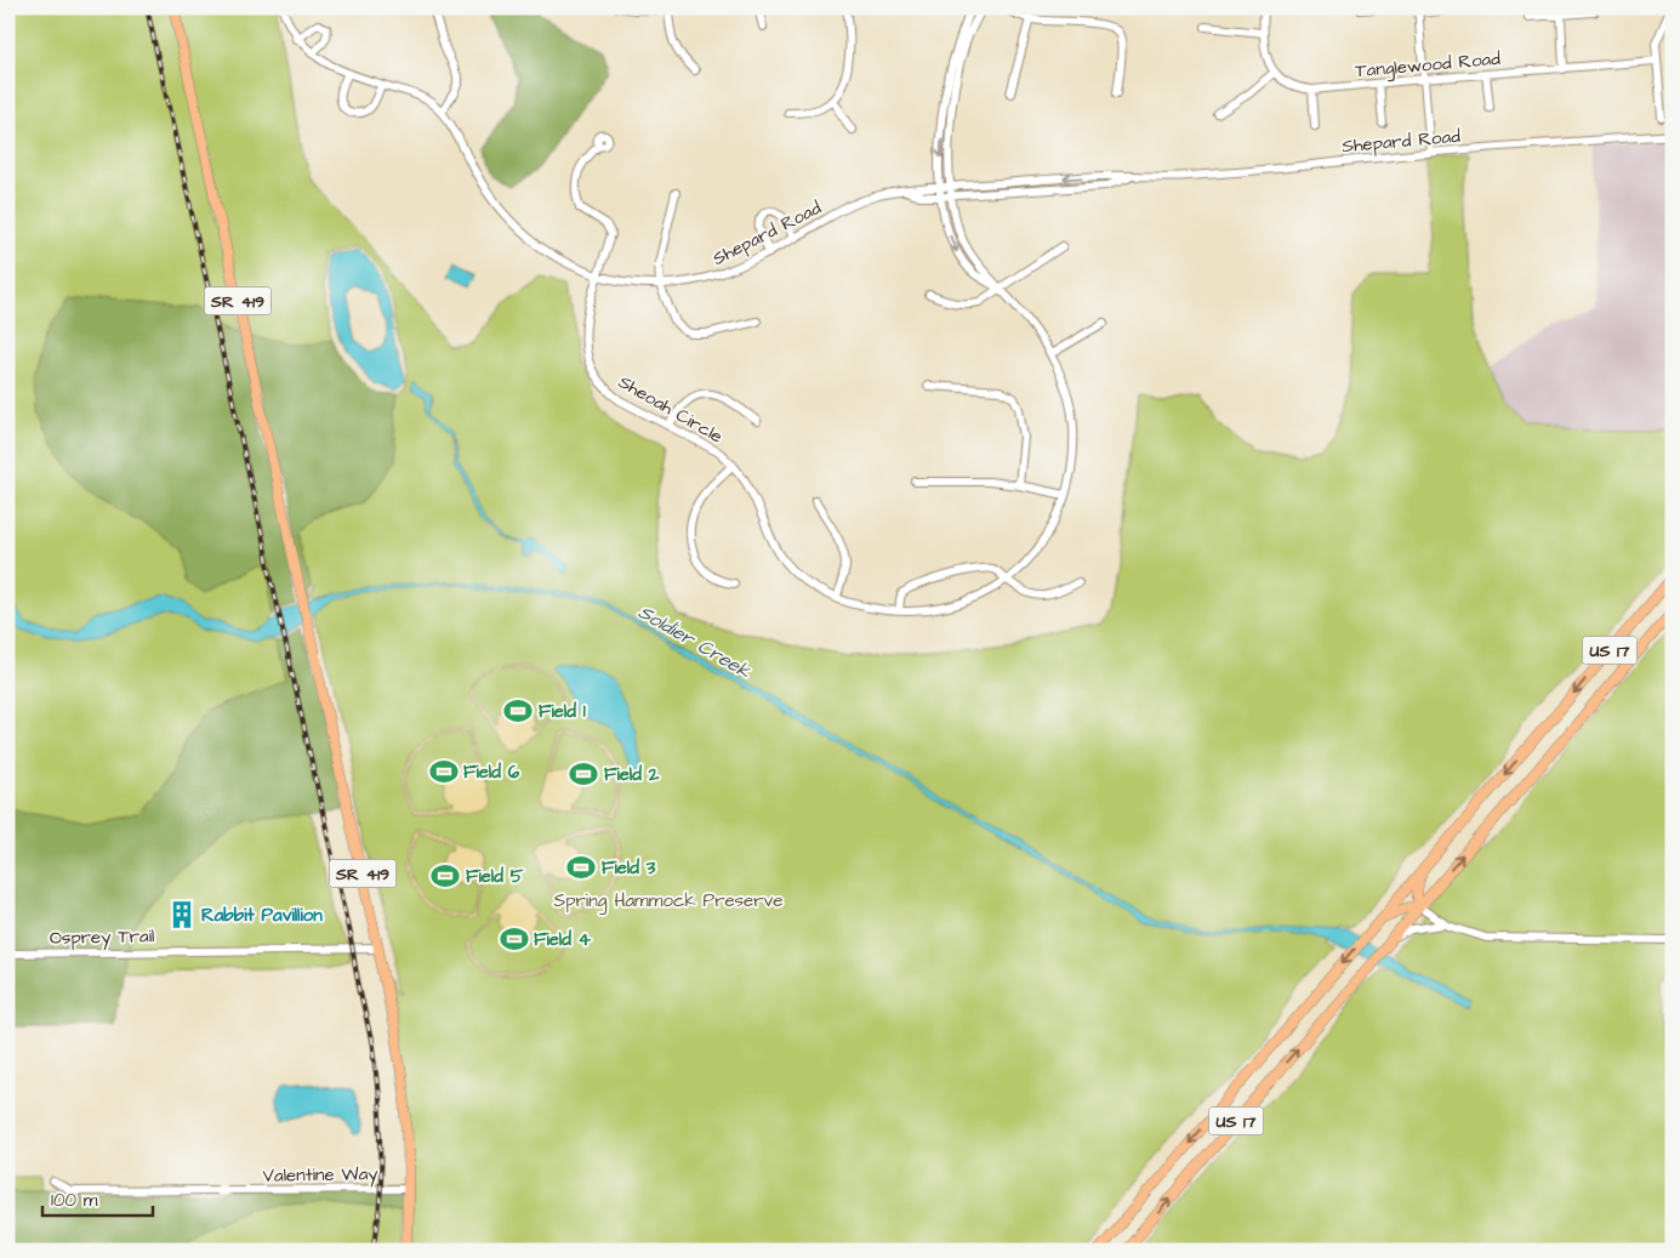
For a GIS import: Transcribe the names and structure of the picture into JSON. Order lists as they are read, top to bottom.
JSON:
{
  "streets": {
    "main road": ["SR 419", "US 17"],
    "street": [
      "Tanglewood Road",
      "Shepard Road",
      "Sheoah Circle",
      "Osprey Trail",
      "Valentine Way"
    ]
  },
  "crossings": [
    ["Shepard Road", "Sheoah Circle"],
    ["SR 419", "Osprey Trail"],
    ["SR 419", "Valentine Way"]
  ],
  "water": ["Soldier Creek"],
  "parks": ["Spring Hammock Preserve"],
  "places": {
    "sports": [
      "Field 1",
      "Field 6",
      "Field 2",
      "Field 3",
      "Field 5",
      "Field 4"
    ],
    "building": ["Rabbit Pavillion"]
  },
  "scale_bar": "100 m"
}
